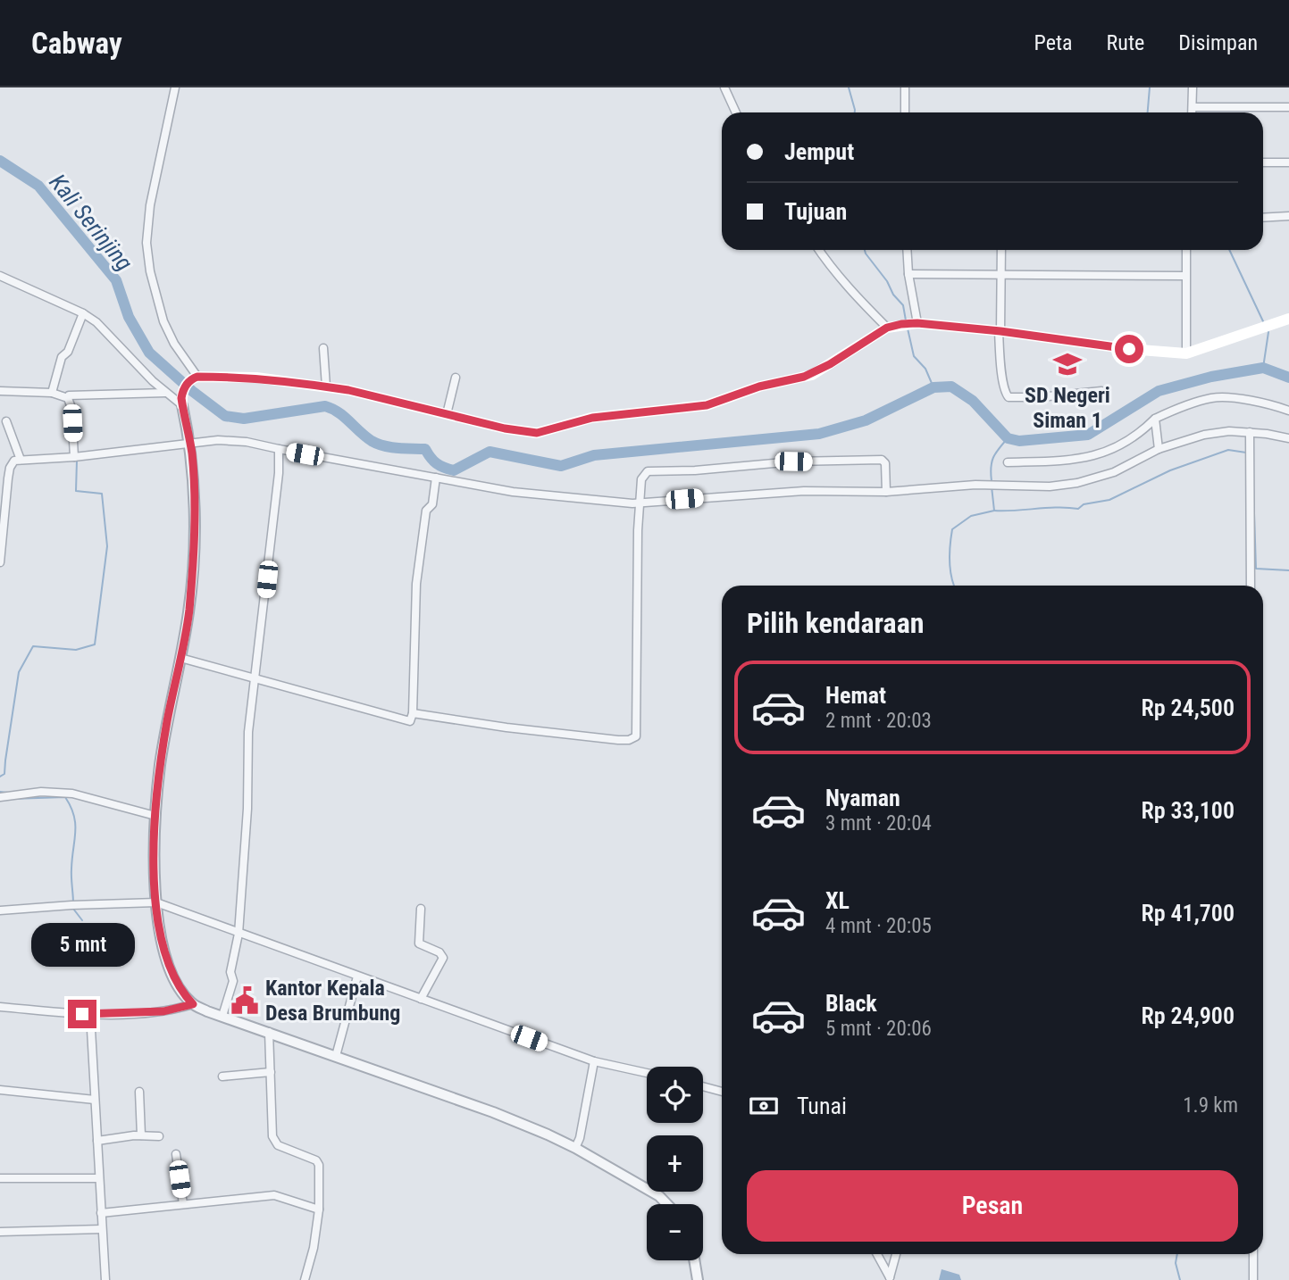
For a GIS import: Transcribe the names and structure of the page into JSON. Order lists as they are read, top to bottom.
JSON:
{
  "water": ["Kali Serinjing"],
  "places": {
    "school or university": ["SD Negeri Siman 1"],
    "public building": ["Kantor Kepala Desa Brumbung"]
  },
  "page": {
    "header": "Cabway",
    "nav": ["Peta", "Rute", "Disimpan"],
    "banner": ["Jemput", "Tujuan"],
    "heading": "Pilih kendaraan",
    "list": [
      {
        "name": "Hemat",
        "note": "2 mnt · 20:03",
        "value": "Rp 24,500"
      },
      {
        "name": "Nyaman",
        "note": "3 mnt · 20:04",
        "value": "Rp 33,100"
      },
      {
        "name": "XL",
        "note": "4 mnt · 20:05",
        "value": "Rp 41,700"
      },
      {
        "name": "Black",
        "note": "5 mnt · 20:06",
        "value": "Rp 24,900"
      }
    ],
    "bubble": "5 mnt",
    "map_buttons": ["+", "−"],
    "pay": ["Tunai", "1.9 km"],
    "buttons": "Pesan"
  }
}
